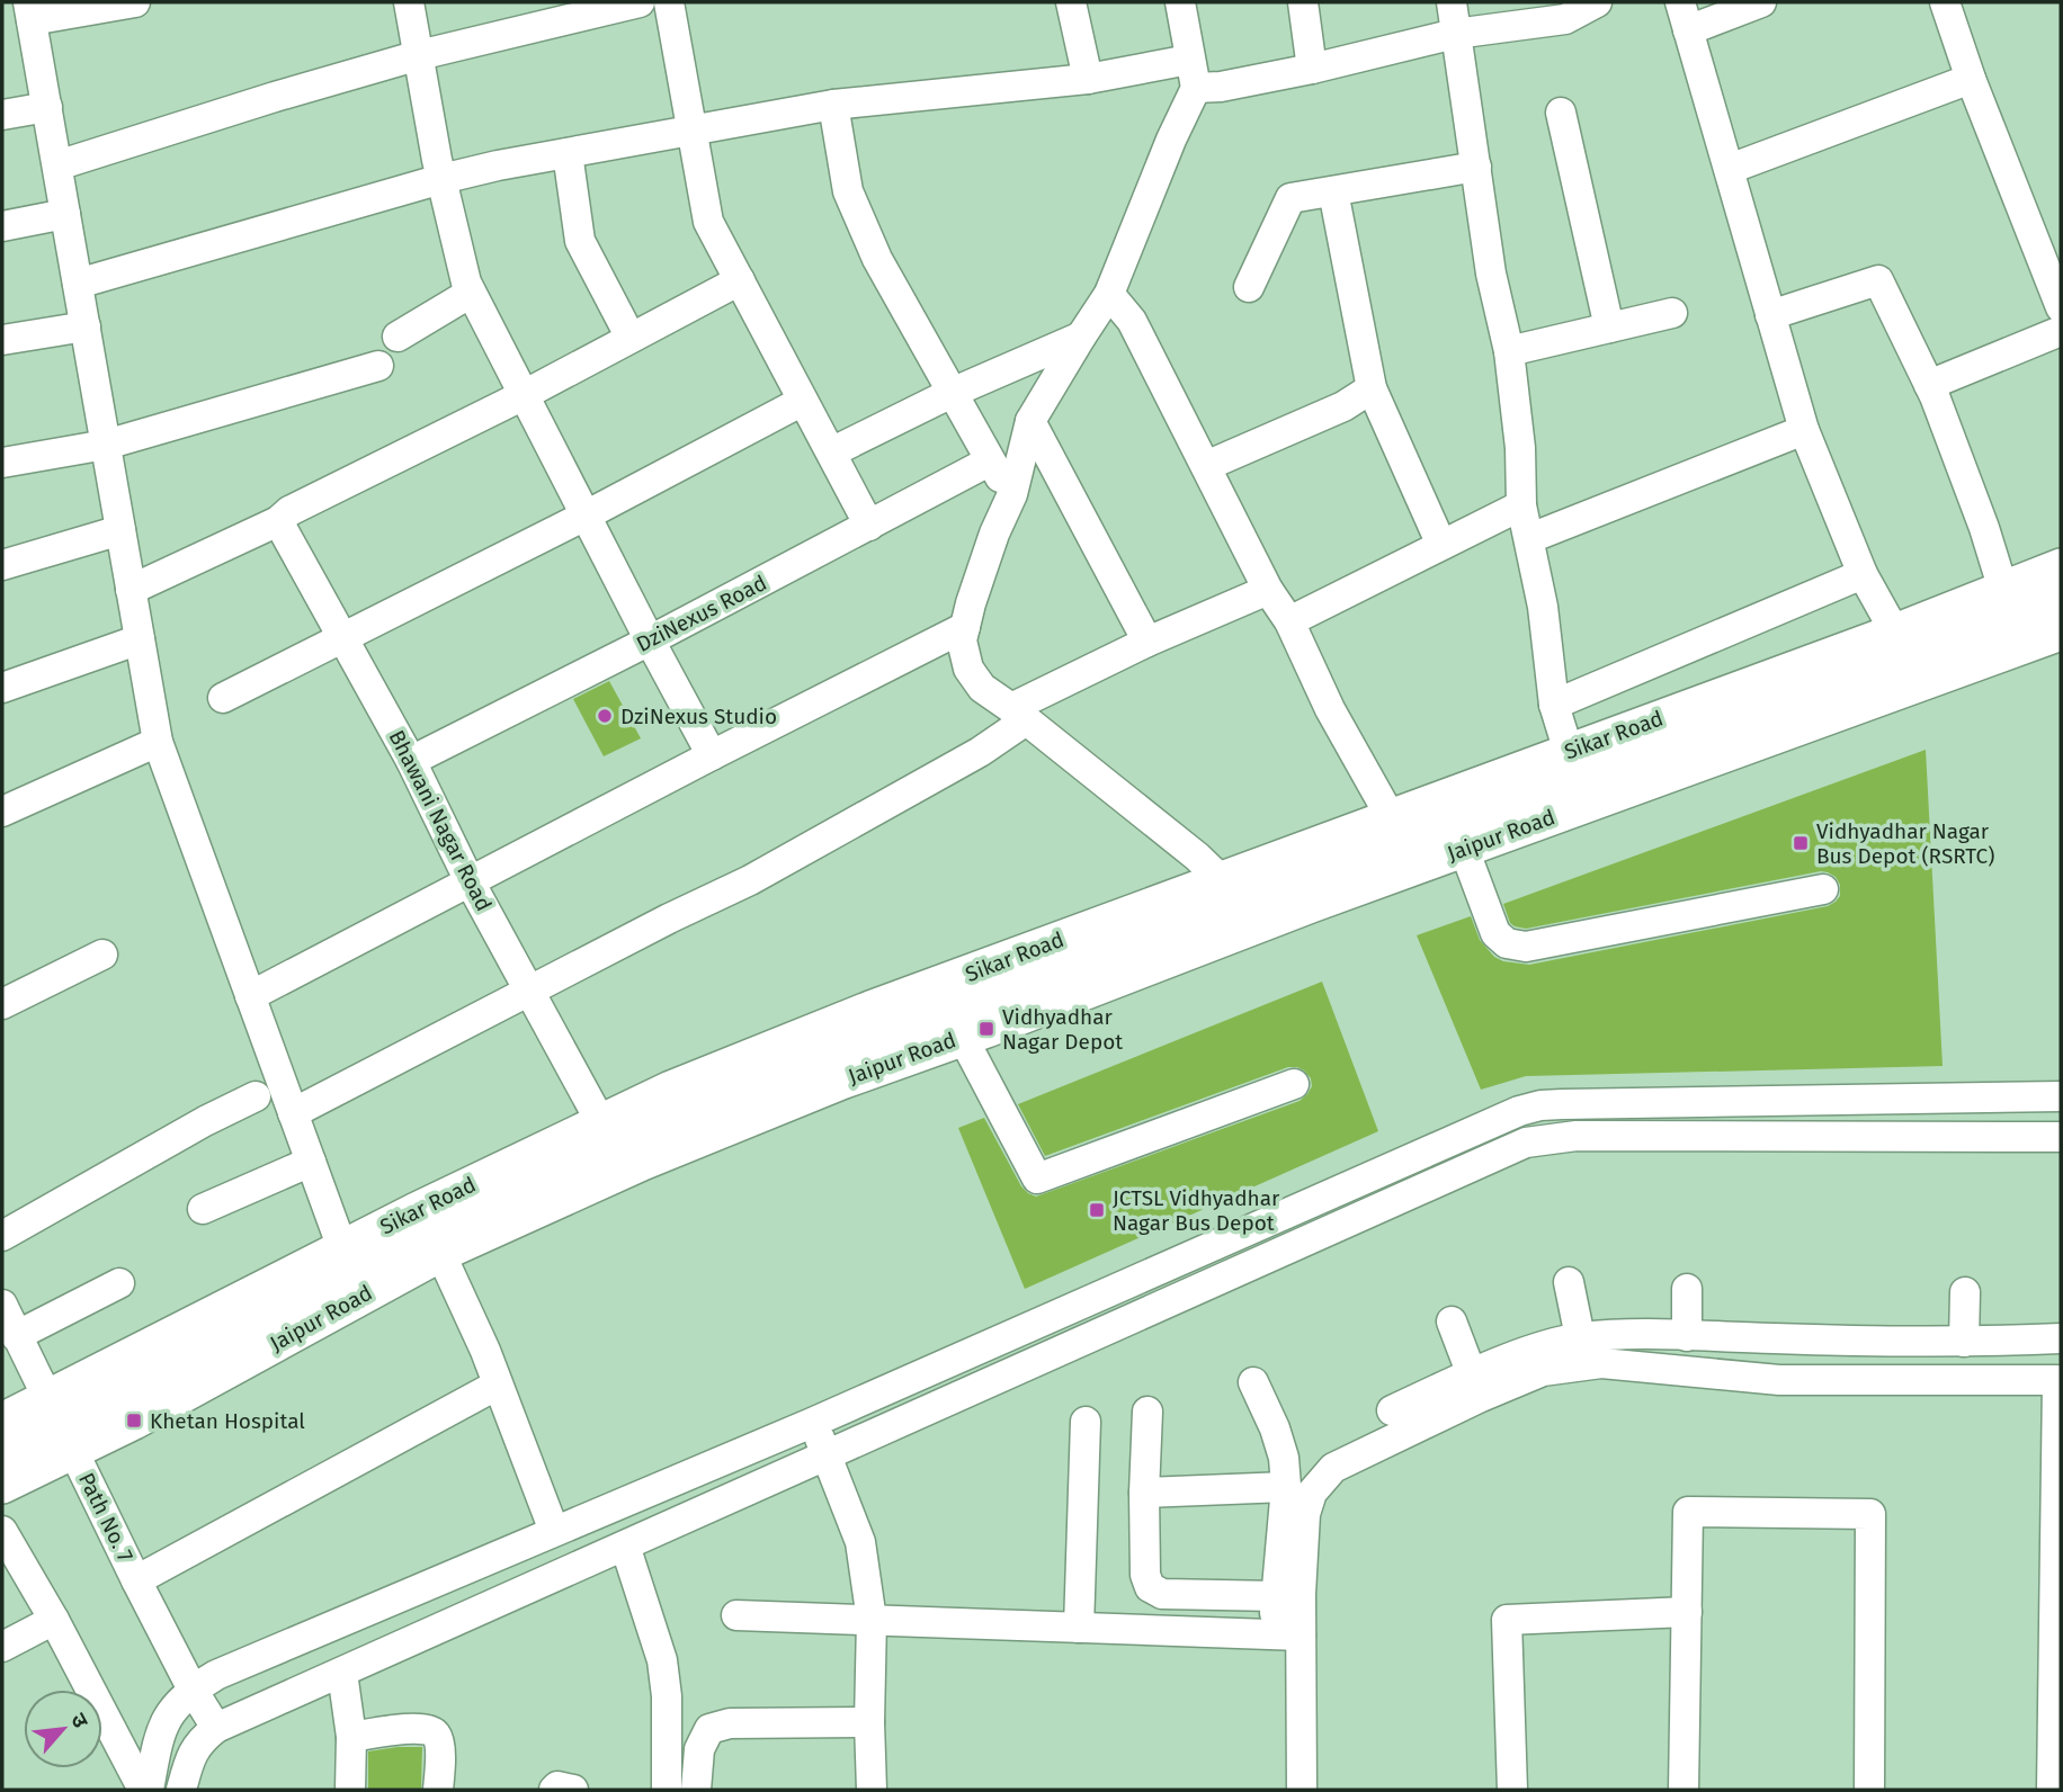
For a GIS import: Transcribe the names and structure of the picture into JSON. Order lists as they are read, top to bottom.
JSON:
{
  "streets": {
    "main road": ["Sikar Road", "Jaipur Road"],
    "street": ["DziNexus Road", "Bhawani Nagar Road", "Path No. 7"]
  },
  "crossings": [
    ["DziNexus Road", "Bhawani Nagar Road"],
    ["Sikar Road", "Bhawani Nagar Road"],
    ["Sikar Road", "Jaipur Road"],
    ["Sikar Road", "Path No. 7"],
    ["Jaipur Road", "Path No. 7"]
  ],
  "places": {
    "other": ["DziNexus Studio"],
    "transit": [
      "Vidhyadhar Nagar Bus Depot (RSRTC)",
      "Vidhyadhar Nagar Depot",
      "JCTSL Vidhyadhar Nagar Bus Depot",
      "Khetan Hospital"
    ]
  },
  "north": "top right"
}
